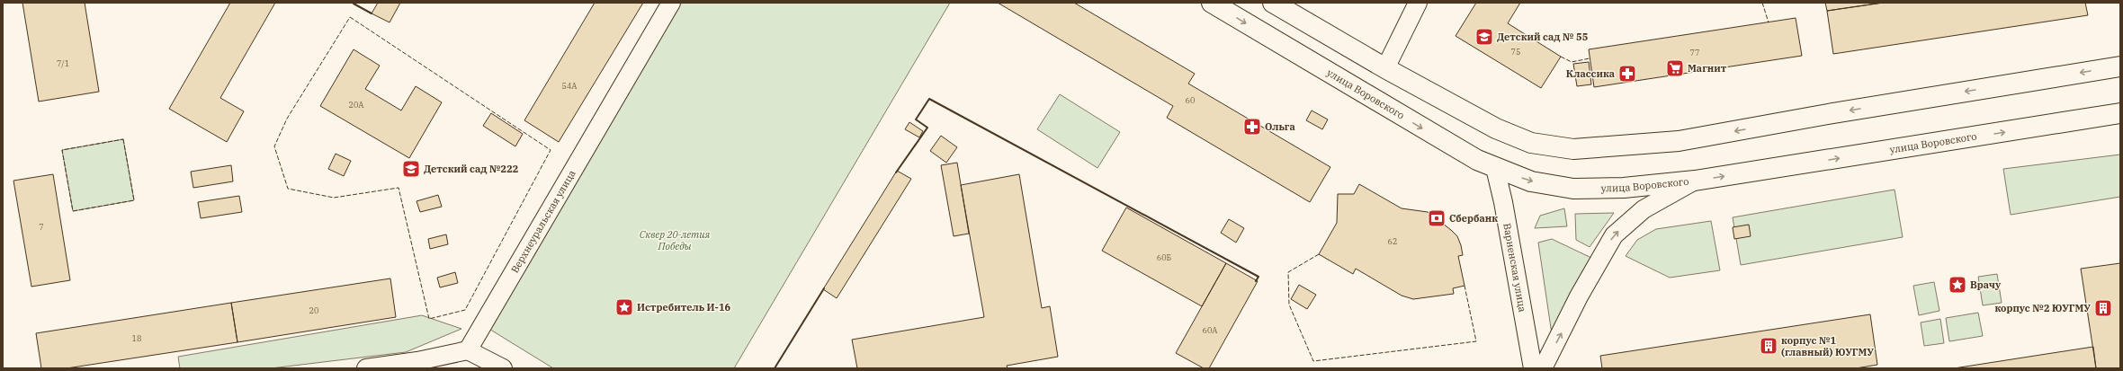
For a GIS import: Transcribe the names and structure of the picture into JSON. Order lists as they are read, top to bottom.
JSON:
{
  "streets": {
    "main road": ["улица Воровского"],
    "street": ["Верхнеуральская улица", "Варненская улица"]
  },
  "crossings": [
    ["улица Воровского", "Варненская улица"]
  ],
  "parks": ["Сквер 20-летия Победы"],
  "places": {
    "school or university": ["Детский сад № 55", "Детский сад №222"],
    "supermarket": ["Магнит"],
    "pharmacy": ["Классика", "Ольга"],
    "bank": ["Сбербанк"],
    "place": ["Врачу", "Истребитель И-16"],
    "building": ["корпус №2 ЮУГМУ", "корпус №1 (главный) ЮУГМУ"]
  },
  "house_numbers": [
    "75",
    "77",
    "7/1",
    "54А",
    "60",
    "20А",
    "7",
    "62",
    "60Б",
    "20",
    "60А",
    "18"
  ]
}
